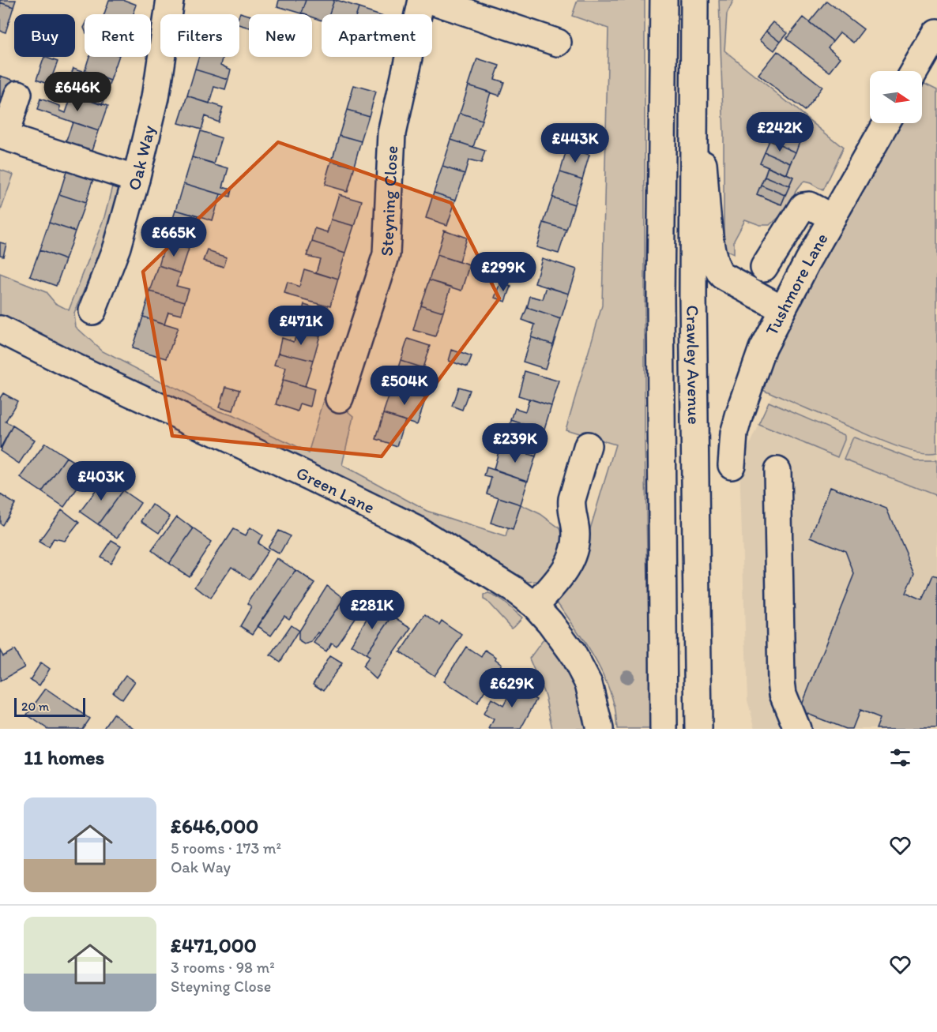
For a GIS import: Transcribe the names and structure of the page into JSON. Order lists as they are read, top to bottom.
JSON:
{
  "streets": {
    "street": [
      "Oak Way",
      "Steyning Close",
      "Tushmore Lane",
      "Crawley Avenue",
      "Green Lane"
    ]
  },
  "scale_bar": "20 m",
  "north": "right",
  "page": {
    "chip": [
      "Buy",
      "Rent",
      "Filters",
      "New",
      "Apartment"
    ],
    "price": [
      "£646K",
      "£242K",
      "£443K",
      "£665K",
      "£299K",
      "£471K",
      "£504K",
      "£239K",
      "£403K",
      "£281K",
      "£629K"
    ],
    "scale": "20 m",
    "heading": "11 homes",
    "list": [
      {
        "name": "£646,000",
        "note": "5 rooms · 173 m² · Oak Way"
      },
      {
        "name": "£471,000",
        "note": "3 rooms · 98 m² · Steyning Close"
      }
    ]
  }
}
